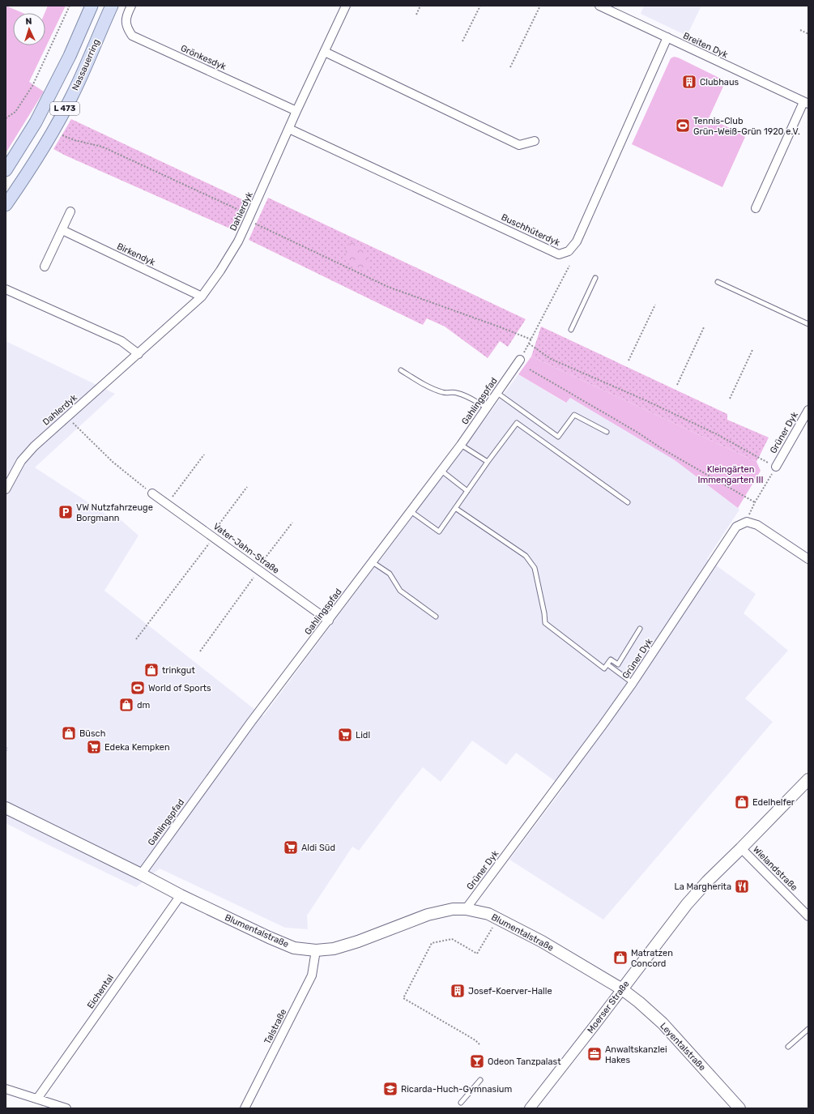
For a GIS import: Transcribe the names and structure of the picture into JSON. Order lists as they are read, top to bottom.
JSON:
{
  "streets": {
    "main road": [
      "Nassauerring",
      "L 473",
      "Blumentalstraße",
      "Moerser Straße",
      "Leyentalstraße"
    ],
    "street": [
      "Breiten Dyk",
      "Grönkesdyk",
      "Dahlerdyk",
      "Buschhüterdyk",
      "Birkendyk",
      "Gahlingspfad",
      "Grüner Dyk",
      "Vater-Jahn-Straße",
      "Wielandstraße",
      "Eichental",
      "Talstraße"
    ]
  },
  "crossings": [
    ["Breiten Dyk", "Buschhüterdyk"],
    ["Grönkesdyk", "Dahlerdyk"],
    ["Dahlerdyk", "Buschhüterdyk"],
    ["Dahlerdyk", "Birkendyk"],
    ["Gahlingspfad", "Vater-Jahn-Straße"],
    ["Gahlingspfad", "Blumentalstraße"],
    ["Grüner Dyk", "Blumentalstraße"],
    ["Wielandstraße", "Moerser Straße"],
    ["Blumentalstraße", "Eichental"],
    ["Blumentalstraße", "Moerser Straße"],
    ["Blumentalstraße", "Talstraße"],
    ["Blumentalstraße", "Leyentalstraße"],
    ["Moerser Straße", "Leyentalstraße"]
  ],
  "parks": ["Kleingärten Immengarten III"],
  "places": {
    "building": ["Clubhaus", "Josef-Koerver-Halle"],
    "sports": ["Tennis-Club Grün-Weiß-Grün 1920 e.V.", "World of Sports"],
    "parking": ["VW Nutzfahrzeuge Borgmann"],
    "shop": [
      "trinkgut",
      "dm",
      "Büsch",
      "Edelhelfer",
      "Matratzen Concord"
    ],
    "supermarket": ["Lidl", "Edeka Kempken", "Aldi Süd"],
    "restaurant": ["La Margherita"],
    "office": ["Anwaltskanzlei Hakes"],
    "bar": ["Odeon Tanzpalast"],
    "school or university": ["Ricarda-Huch-Gymnasium"]
  },
  "north": "top"
}
